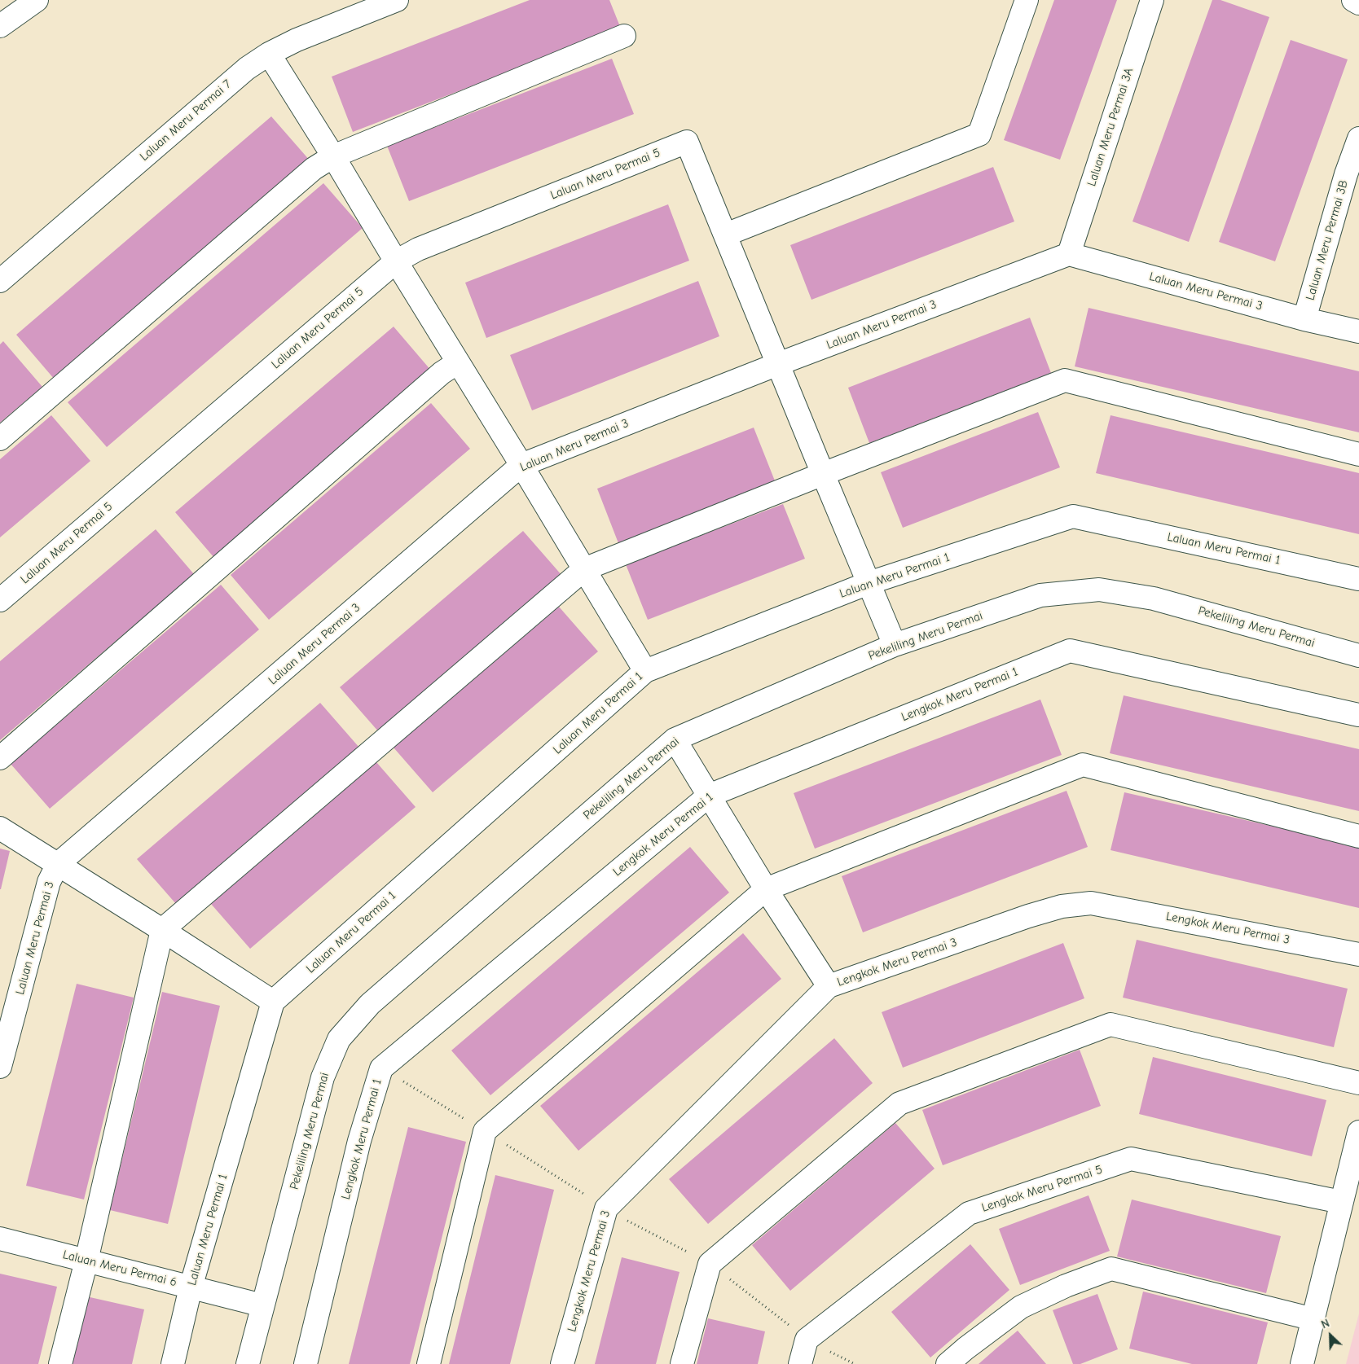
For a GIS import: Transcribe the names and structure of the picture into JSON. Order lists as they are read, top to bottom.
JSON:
{
  "streets": {
    "street": [
      "Laluan Meru Permai 7",
      "Laluan Meru Permai 3A",
      "Laluan Meru Permai 5",
      "Laluan Meru Permai 3B",
      "Laluan Meru Permai 3",
      "Laluan Meru Permai 1",
      "Pekeliling Meru Permai",
      "Lengkok Meru Permai 1",
      "Lengkok Meru Permai 3",
      "Lengkok Meru Permai 5",
      "Laluan Meru Permai 6"
    ]
  },
  "crossings": [
    ["Laluan Meru Permai 3A", "Laluan Meru Permai 3"],
    ["Laluan Meru Permai 3B", "Laluan Meru Permai 3"],
    ["Laluan Meru Permai 1", "Laluan Meru Permai 6"],
    ["Pekeliling Meru Permai", "Laluan Meru Permai 6"]
  ],
  "north": "top left"
}
